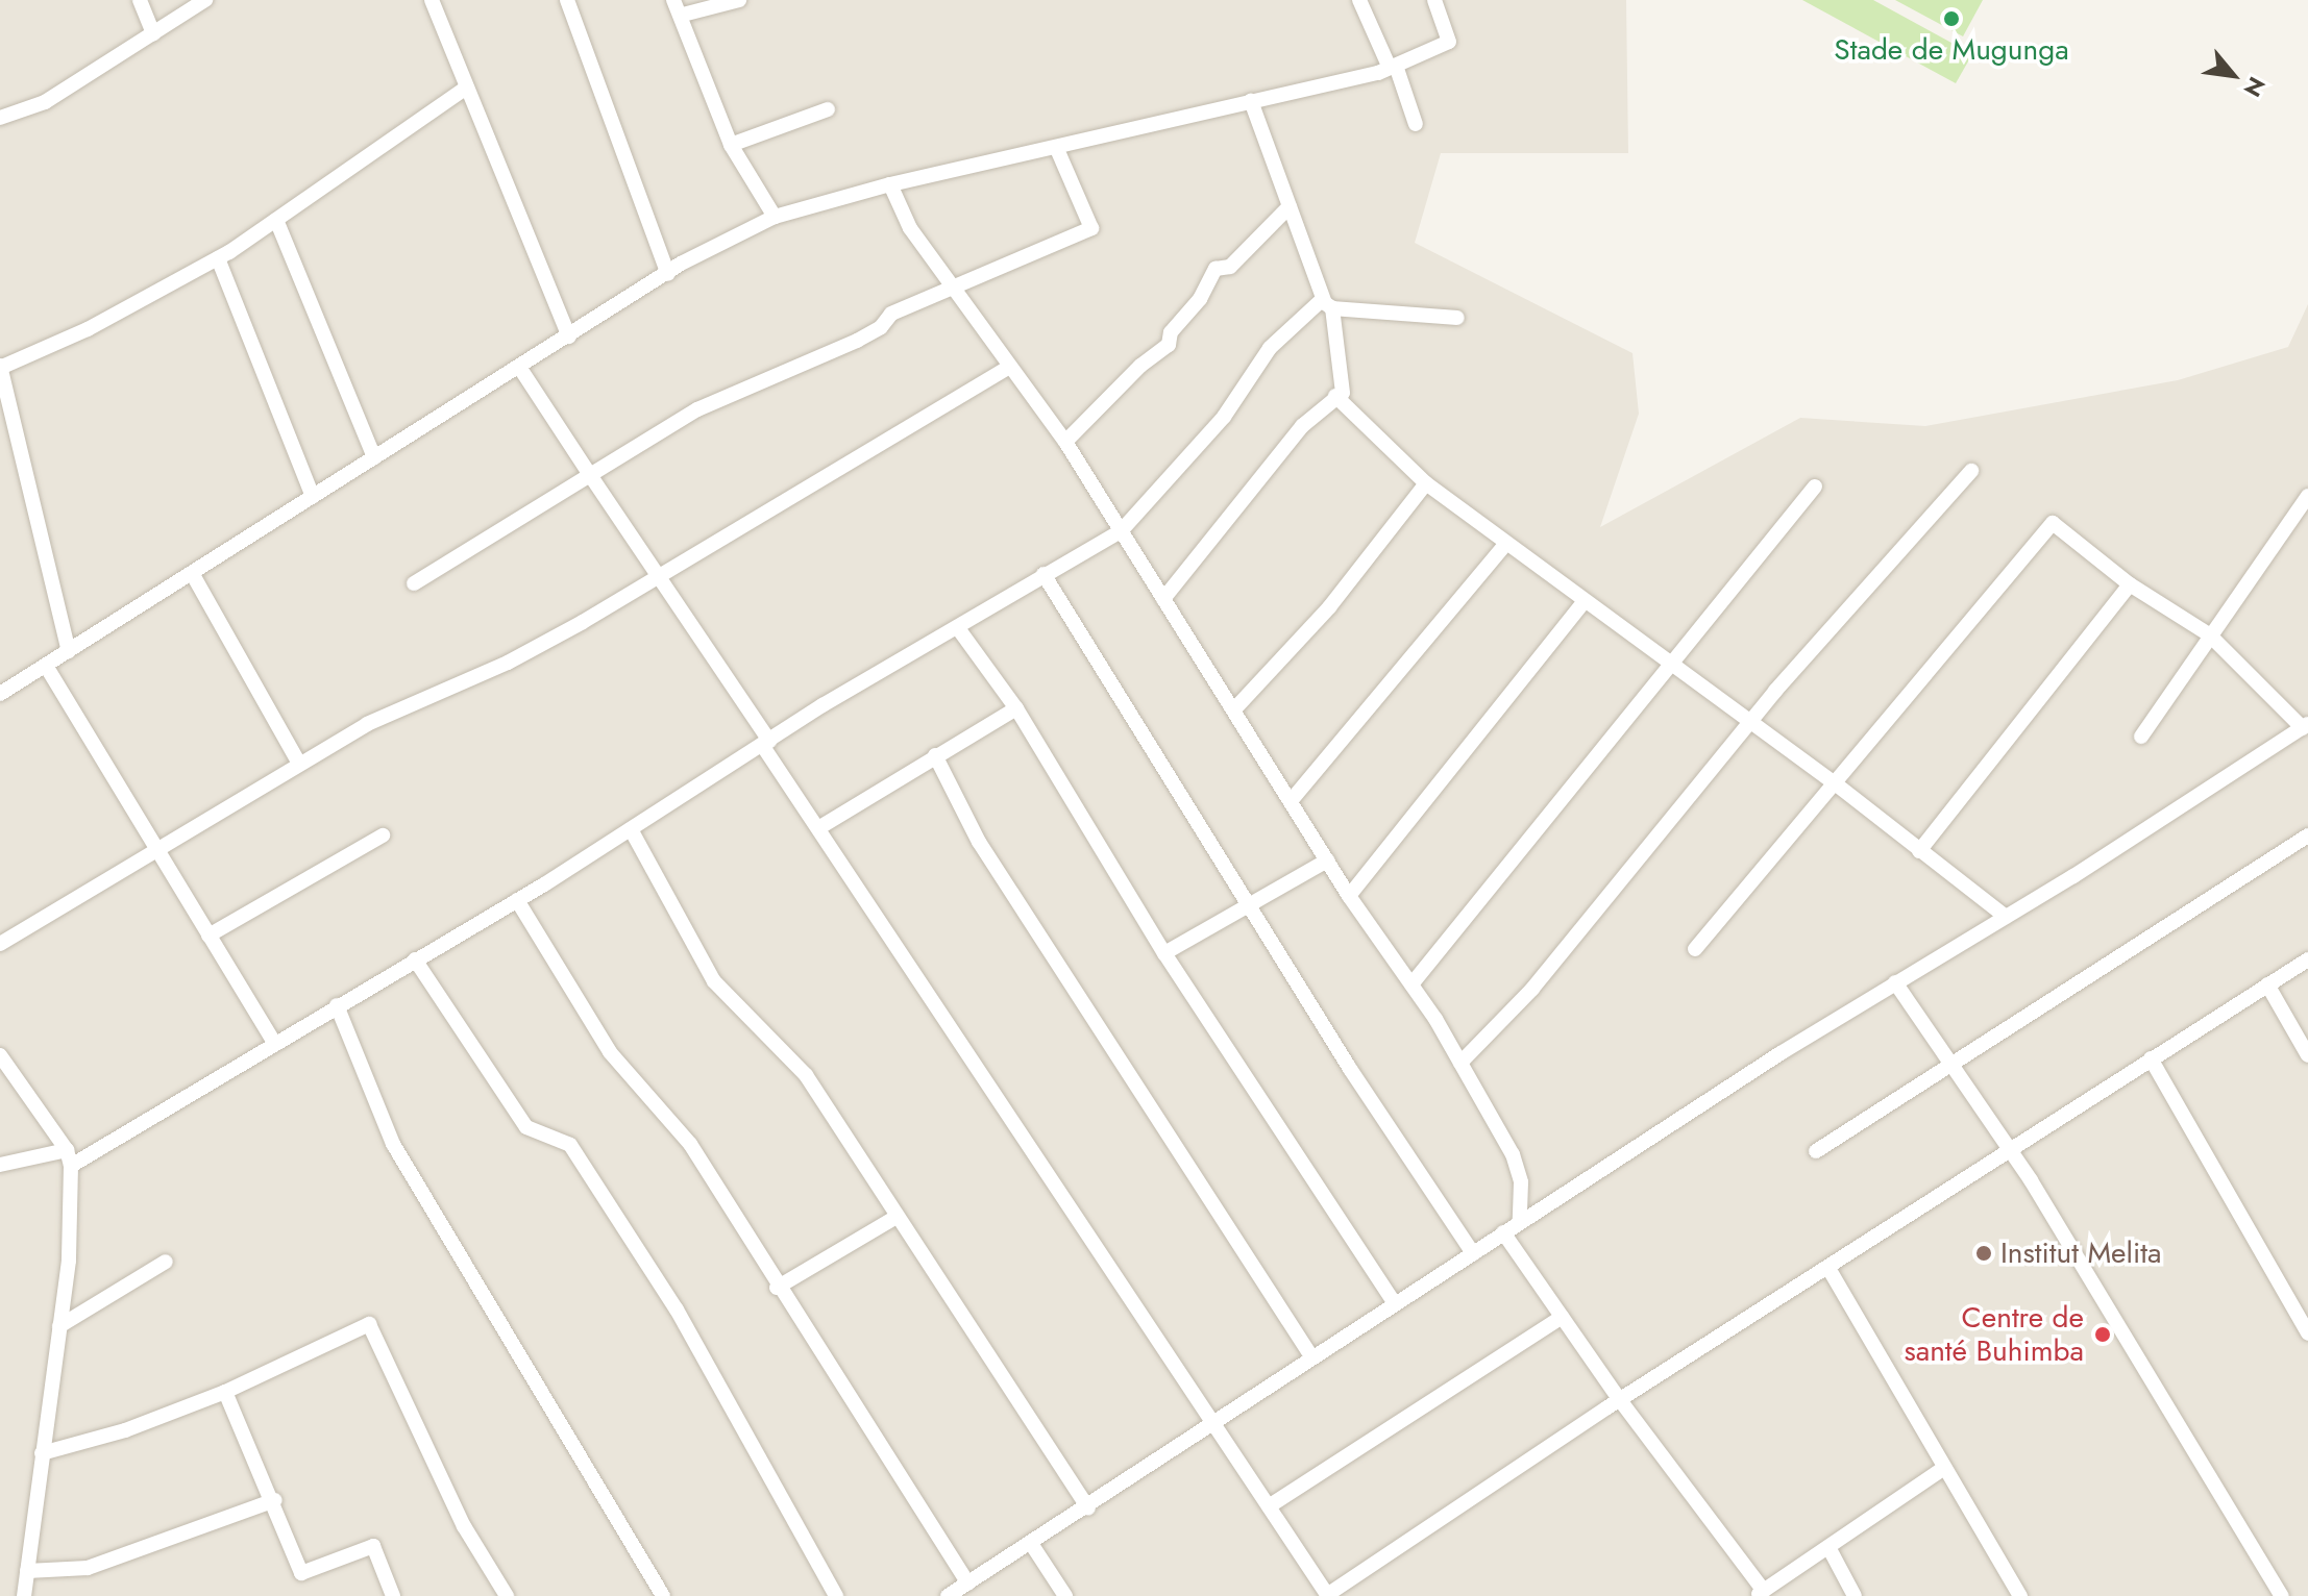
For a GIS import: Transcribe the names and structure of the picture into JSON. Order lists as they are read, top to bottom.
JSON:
{
  "places": ["Stade de Mugunga", "Institut Melita", "Centre de santé Buhimba"],
  "north": "bottom right"
}
